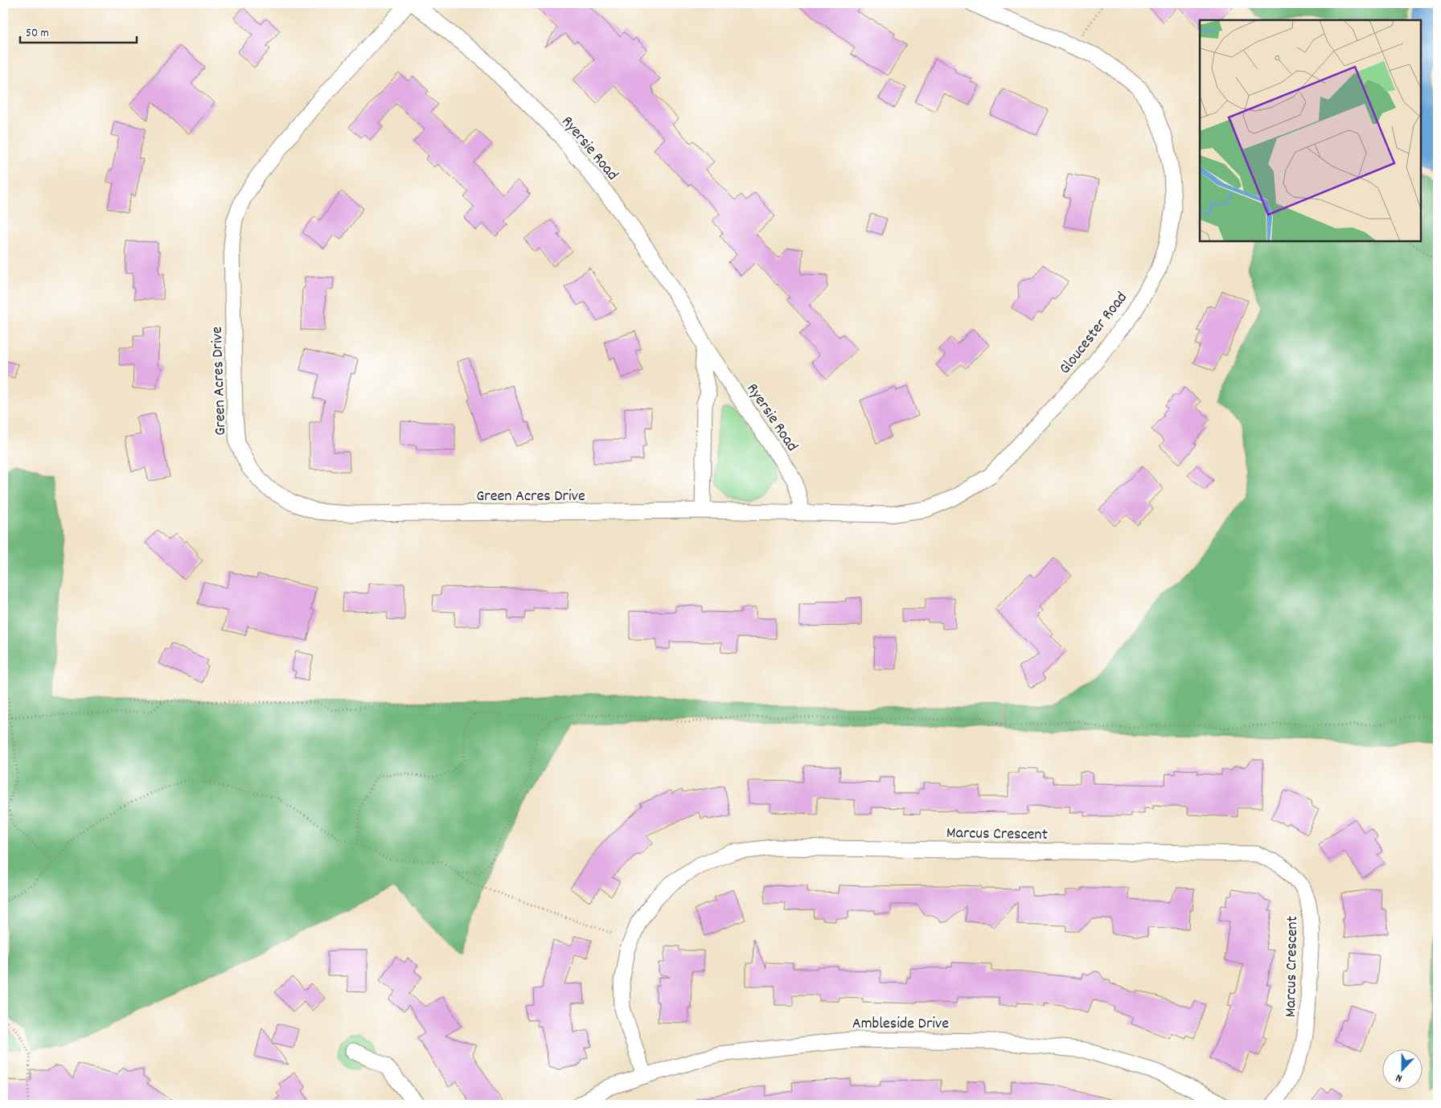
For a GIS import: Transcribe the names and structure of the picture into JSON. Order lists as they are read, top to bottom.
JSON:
{
  "streets": {
    "street": [
      "Ryersie Road",
      "Gloucester Road",
      "Green Acres Drive",
      "Marcus Crescent",
      "Ambleside Drive"
    ]
  },
  "crossings": [
    ["Ryersie Road", "Gloucester Road"],
    ["Ryersie Road", "Green Acres Drive"],
    ["Gloucester Road", "Green Acres Drive"],
    ["Marcus Crescent", "Ambleside Drive"]
  ],
  "scale_bar": "50 m",
  "north": "bottom"
}
